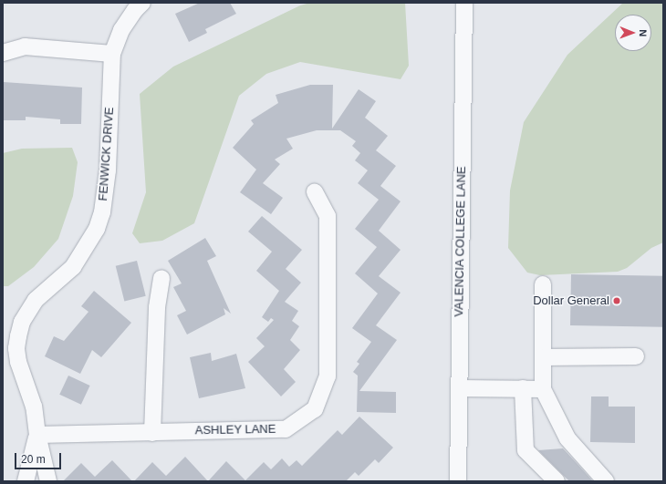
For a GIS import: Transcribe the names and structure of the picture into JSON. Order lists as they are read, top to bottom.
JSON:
{
  "streets": {
    "street": ["FENWICK DRIVE", "VALENCIA COLLEGE LANE", "ASHLEY LANE"]
  },
  "crossings": [
    ["FENWICK DRIVE", "ASHLEY LANE"]
  ],
  "places": ["Dollar General"],
  "scale_bar": "20 m",
  "north": "right"
}
